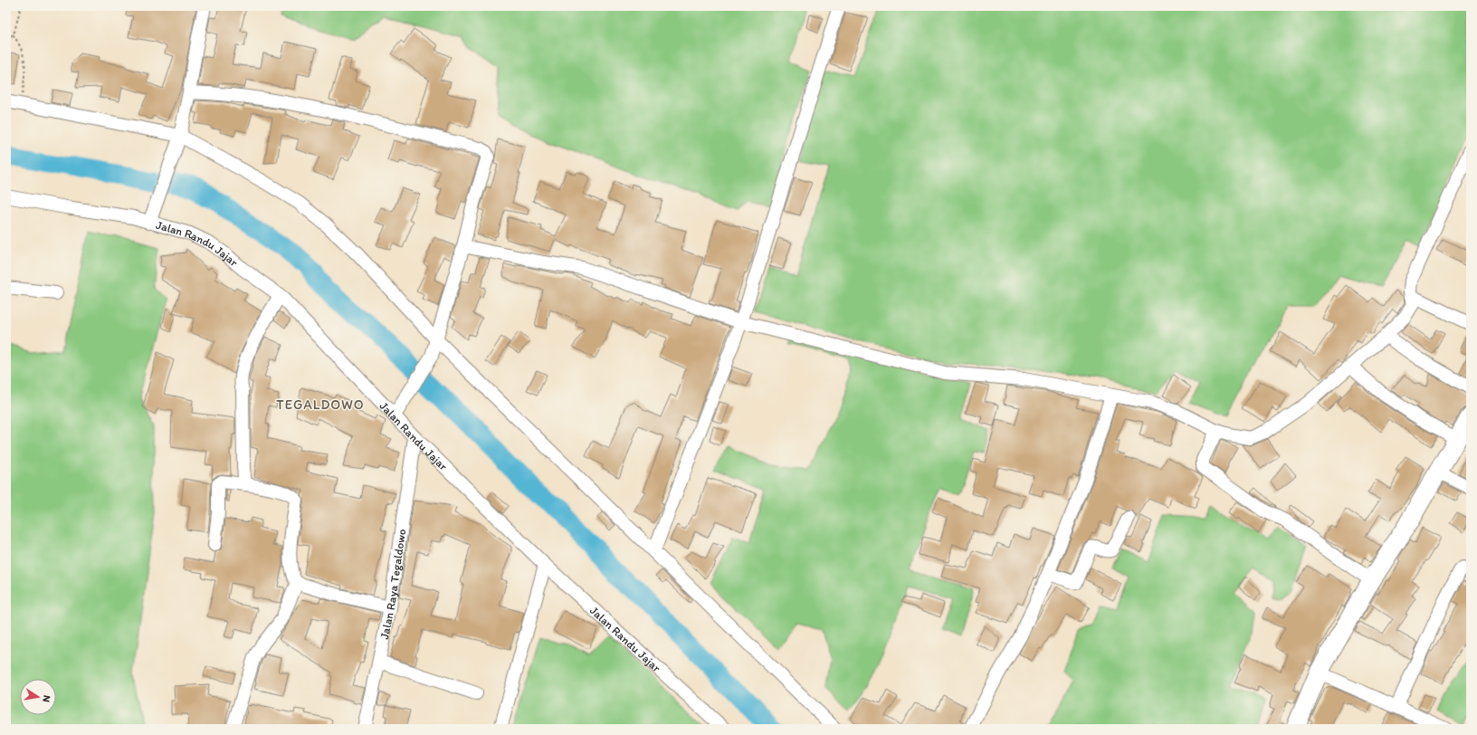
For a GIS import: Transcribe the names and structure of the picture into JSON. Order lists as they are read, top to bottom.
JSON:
{
  "streets": {
    "street": ["Jalan Randu Jajar", "Jalan Raya Tegaldowo"]
  },
  "crossings": [
    ["Jalan Randu Jajar", "Jalan Raya Tegaldowo"]
  ],
  "districts": ["TEGALDOWO"],
  "north": "right"
}
